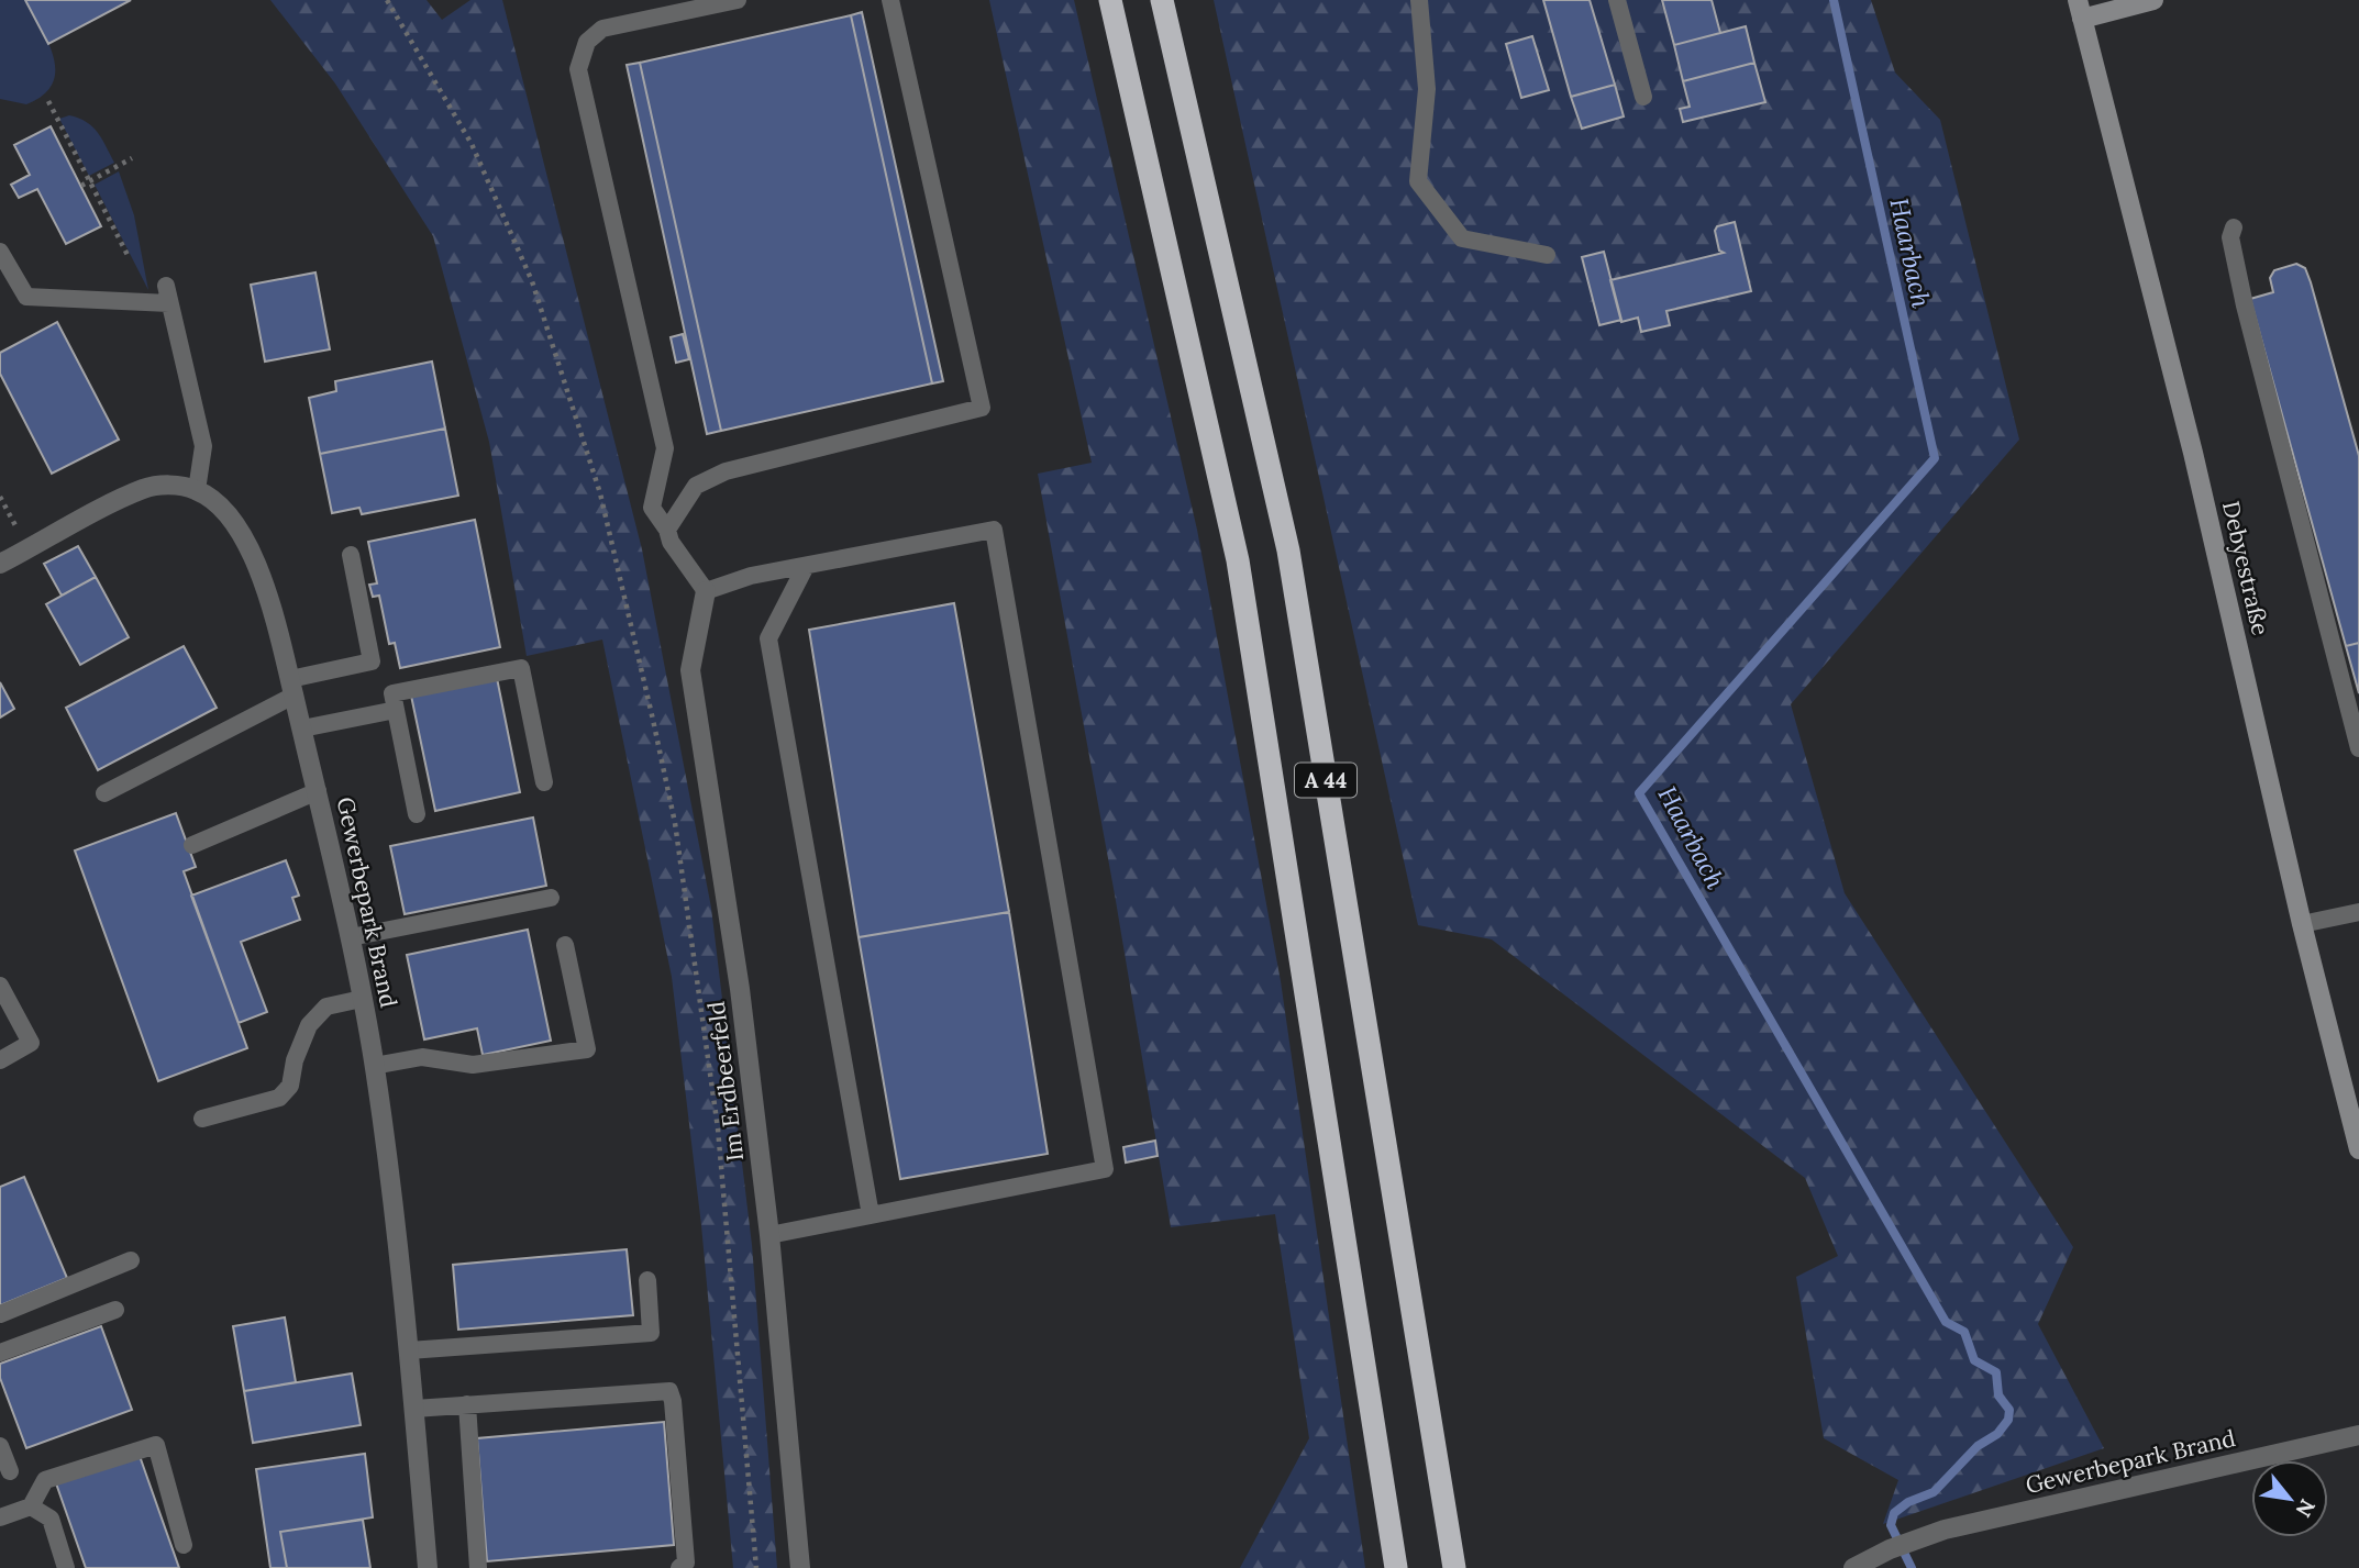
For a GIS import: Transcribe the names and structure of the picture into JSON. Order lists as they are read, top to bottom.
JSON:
{
  "streets": {
    "highway": ["A 44"],
    "main road": ["Debyestraße"],
    "street": ["Gewerbepark Brand", "Im Erdbeerfeld"]
  },
  "water": ["Haarbach"],
  "north": "bottom right"
}
